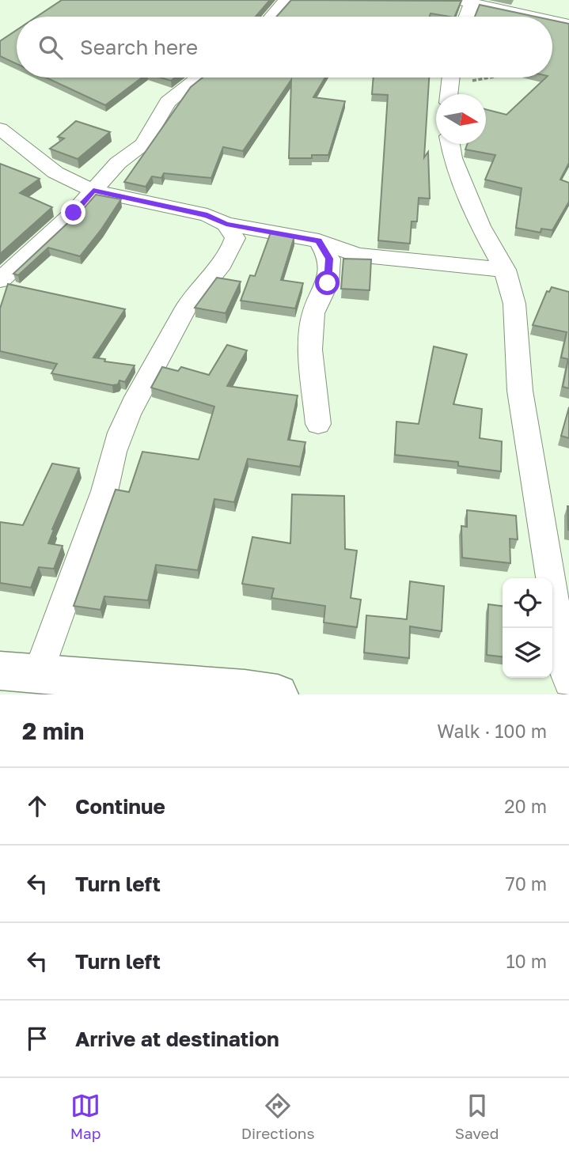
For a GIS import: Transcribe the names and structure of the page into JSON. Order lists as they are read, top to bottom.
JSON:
{
  "north": "right",
  "page": {
    "search": "Search here",
    "heading": ["2 min", "Walk · 100 m"],
    "list": [
      ["Continue", "20 m"],
      ["Turn left", "70 m"],
      ["Turn left", "10 m"],
      "Arrive at destination"
    ],
    "nav": ["Map", "Directions", "Saved"]
  }
}
